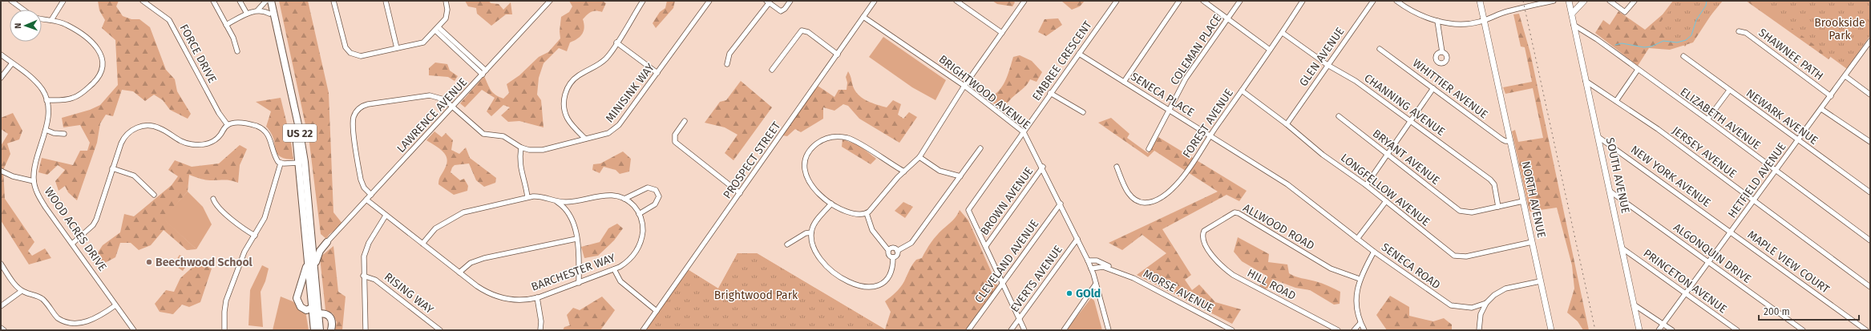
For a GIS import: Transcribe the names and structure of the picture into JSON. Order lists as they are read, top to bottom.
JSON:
{
  "streets": {
    "highway": ["US 22"],
    "main road": ["SOUTH AVENUE", "NORTH AVENUE"],
    "street": [
      "COLEMAN PLACE",
      "FORCE DRIVE",
      "SHAWNEE PATH",
      "GLEN AVENUE",
      "EMBREE CRESCENT",
      "WHITTIER AVENUE",
      "BRIGHTWOOD AVENUE",
      "MINISINK WAY",
      "SENECA PLACE",
      "CHANNING AVENUE",
      "LAWRENCE AVENUE",
      "NEWARK AVENUE",
      "ELIZABETH AVENUE",
      "FOREST AVENUE",
      "JERSEY AVENUE",
      "BRYANT AVENUE",
      "PROSPECT STREET",
      "NEW YORK AVENUE",
      "HETFIELD AVENUE",
      "LONGFELLOW AVENUE",
      "BROWN AVENUE",
      "ALLWOOD ROAD",
      "WOOD ACRES DRIVE",
      "ALGONQUIN DRIVE",
      "CLEVELAND AVENUE",
      "MAPLE VIEW COURT",
      "SENECA ROAD",
      "BARCHESTER WAY",
      "EVERTS AVENUE",
      "PRINCETON AVENUE",
      "HILL ROAD",
      "MORSE AVENUE",
      "RISING WAY"
    ]
  },
  "crossings": [
    ["COLEMAN PLACE", "SENECA PLACE"],
    ["SHAWNEE PATH", "HETFIELD AVENUE"],
    ["GLEN AVENUE", "CHANNING AVENUE"],
    ["GLEN AVENUE", "LONGFELLOW AVENUE"],
    ["EMBREE CRESCENT", "BRIGHTWOOD AVENUE"],
    ["EMBREE CRESCENT", "SENECA PLACE"],
    ["EMBREE CRESCENT", "BROWN AVENUE"],
    ["WHITTIER AVENUE", "NORTH AVENUE"],
    ["BRIGHTWOOD AVENUE", "PROSPECT STREET"],
    ["BRIGHTWOOD AVENUE", "BROWN AVENUE"],
    ["BRIGHTWOOD AVENUE", "CLEVELAND AVENUE"],
    ["BRIGHTWOOD AVENUE", "EVERTS AVENUE"],
    ["BRIGHTWOOD AVENUE", "MORSE AVENUE"],
    ["MINISINK WAY", "LAWRENCE AVENUE"],
    ["SENECA PLACE", "FOREST AVENUE"],
    ["SENECA PLACE", "SENECA ROAD"],
    ["CHANNING AVENUE", "FOREST AVENUE"],
    ["CHANNING AVENUE", "BRYANT AVENUE"],
    ["LAWRENCE AVENUE", "BARCHESTER WAY"],
    ["NEWARK AVENUE", "HETFIELD AVENUE"],
    ["ELIZABETH AVENUE", "SOUTH AVENUE"],
    ["ELIZABETH AVENUE", "HETFIELD AVENUE"],
    ["FOREST AVENUE", "LONGFELLOW AVENUE"],
    ["JERSEY AVENUE", "SOUTH AVENUE"],
    ["JERSEY AVENUE", "HETFIELD AVENUE"],
    ["SOUTH AVENUE", "NEW YORK AVENUE"],
    ["SOUTH AVENUE", "ALGONQUIN DRIVE"],
    ["SOUTH AVENUE", "PRINCETON AVENUE"],
    ["NEW YORK AVENUE", "HETFIELD AVENUE"],
    ["NEW YORK AVENUE", "MAPLE VIEW COURT"],
    ["HETFIELD AVENUE", "ALGONQUIN DRIVE"],
    ["HETFIELD AVENUE", "MAPLE VIEW COURT"],
    ["HETFIELD AVENUE", "PRINCETON AVENUE"],
    ["LONGFELLOW AVENUE", "NORTH AVENUE"],
    ["NORTH AVENUE", "SENECA ROAD"],
    ["ALLWOOD ROAD", "HILL ROAD"]
  ],
  "parks": ["Brookside Park", "Brightwood Park"],
  "places": ["Beechwood School", "GOld"],
  "scale_bar": "200 m",
  "north": "left"
}
